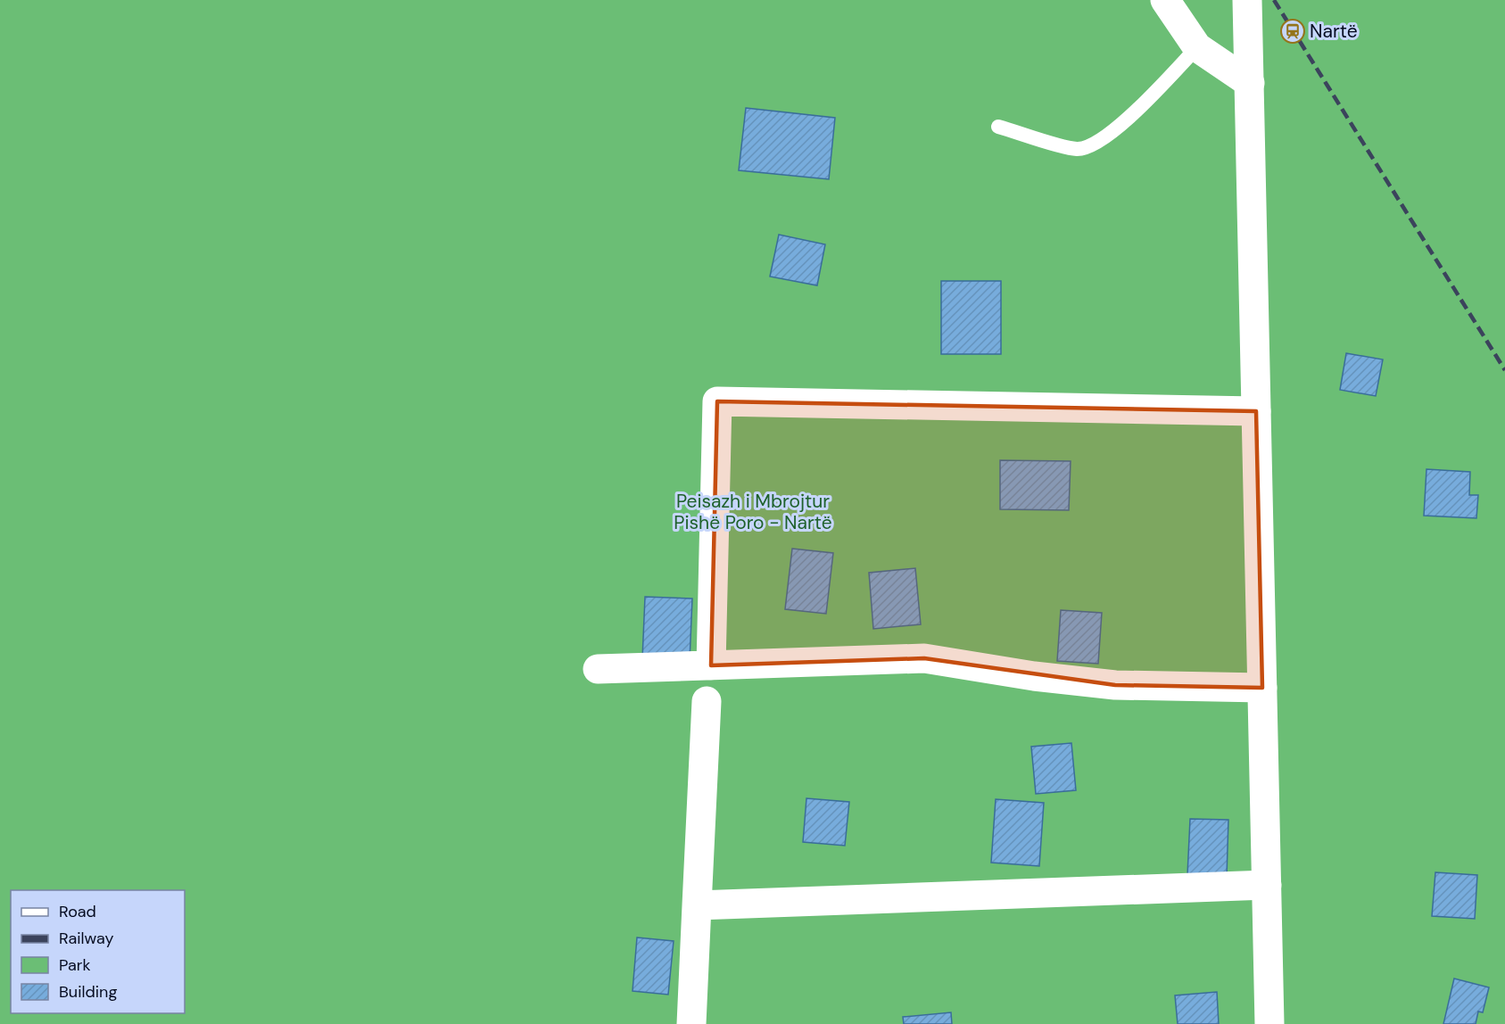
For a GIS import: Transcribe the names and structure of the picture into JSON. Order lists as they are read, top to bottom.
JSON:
{
  "parks": ["Peisazh i Mbrojtur Pishë Poro - Nartë"],
  "places": {
    "station": ["Nartë"]
  },
  "legend": [
    "Road",
    "Railway",
    "Park",
    "Building"
  ]
}
